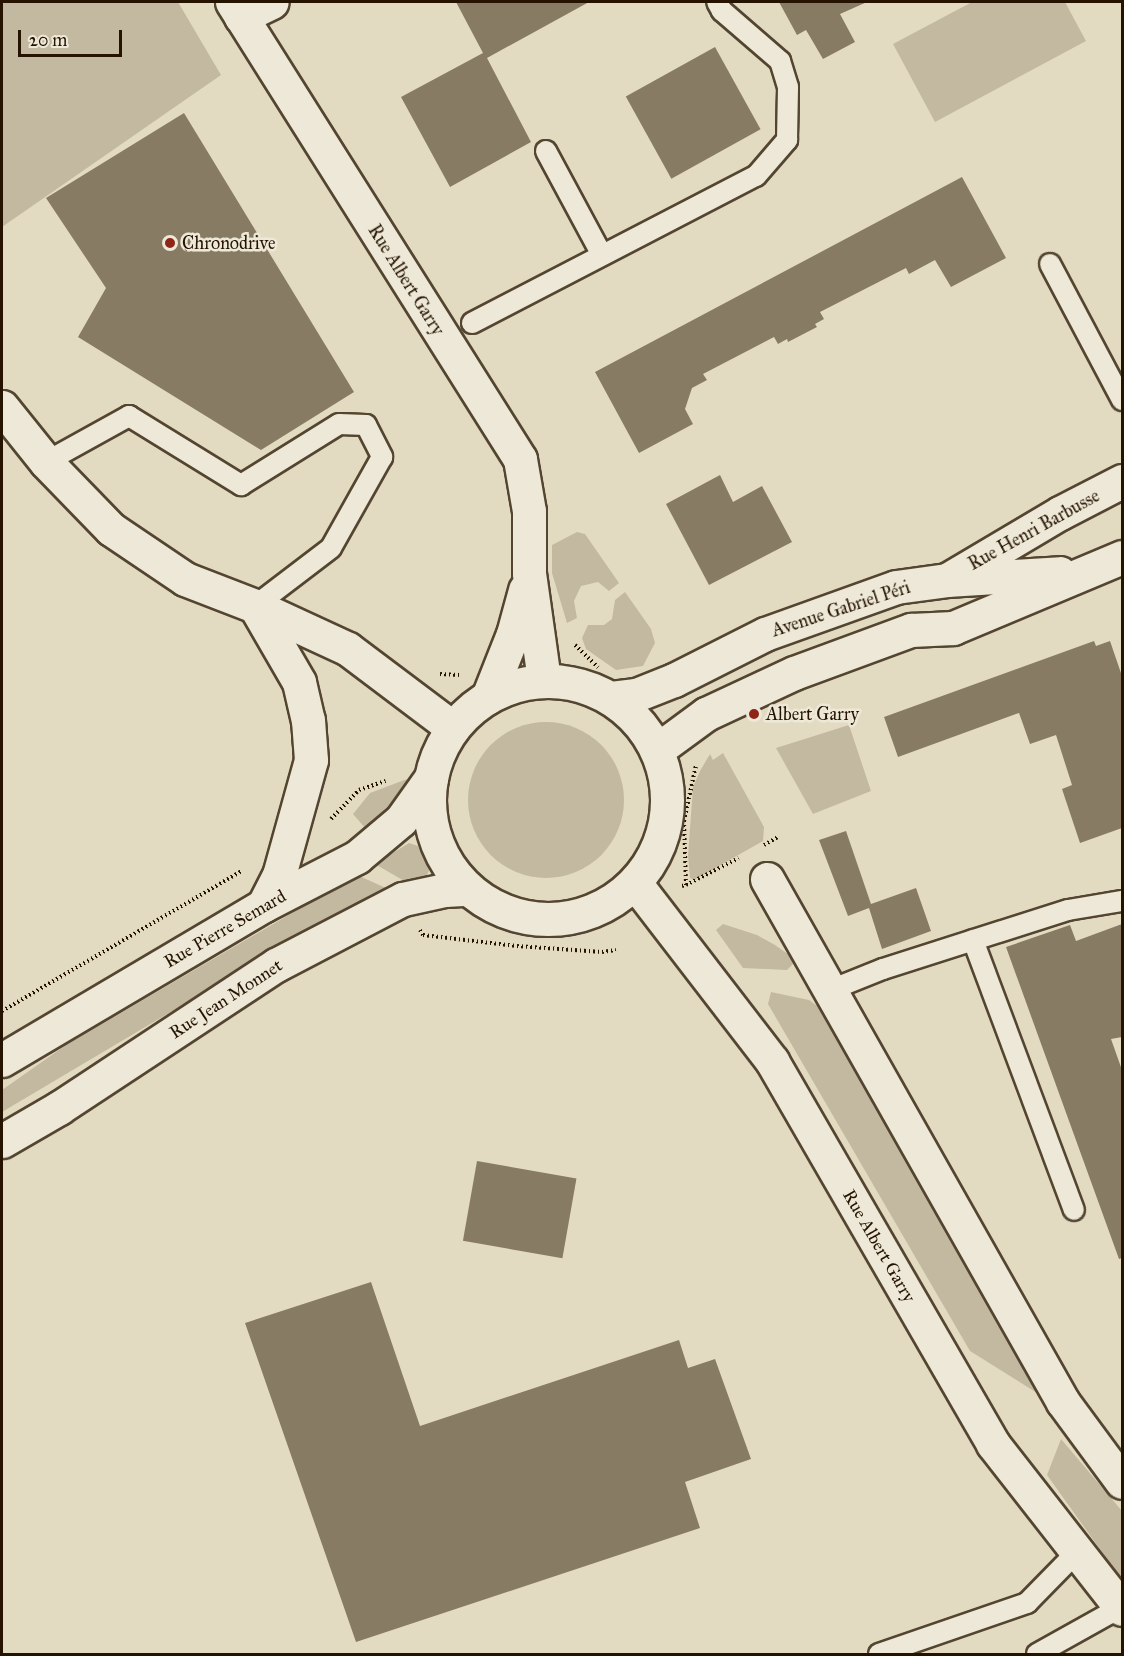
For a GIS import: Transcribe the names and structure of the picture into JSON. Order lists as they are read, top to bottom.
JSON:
{
  "streets": {
    "street": [
      "Rue Albert Garry",
      "Rue Henri Barbusse",
      "Avenue Gabriel Péri",
      "Rue Pierre Semard",
      "Rue Jean Monnet"
    ]
  },
  "crossings": [
    ["Rue Henri Barbusse", "Avenue Gabriel Péri"]
  ],
  "places": ["Chronodrive", "Albert Garry"],
  "scale_bar": "20 m"
}
